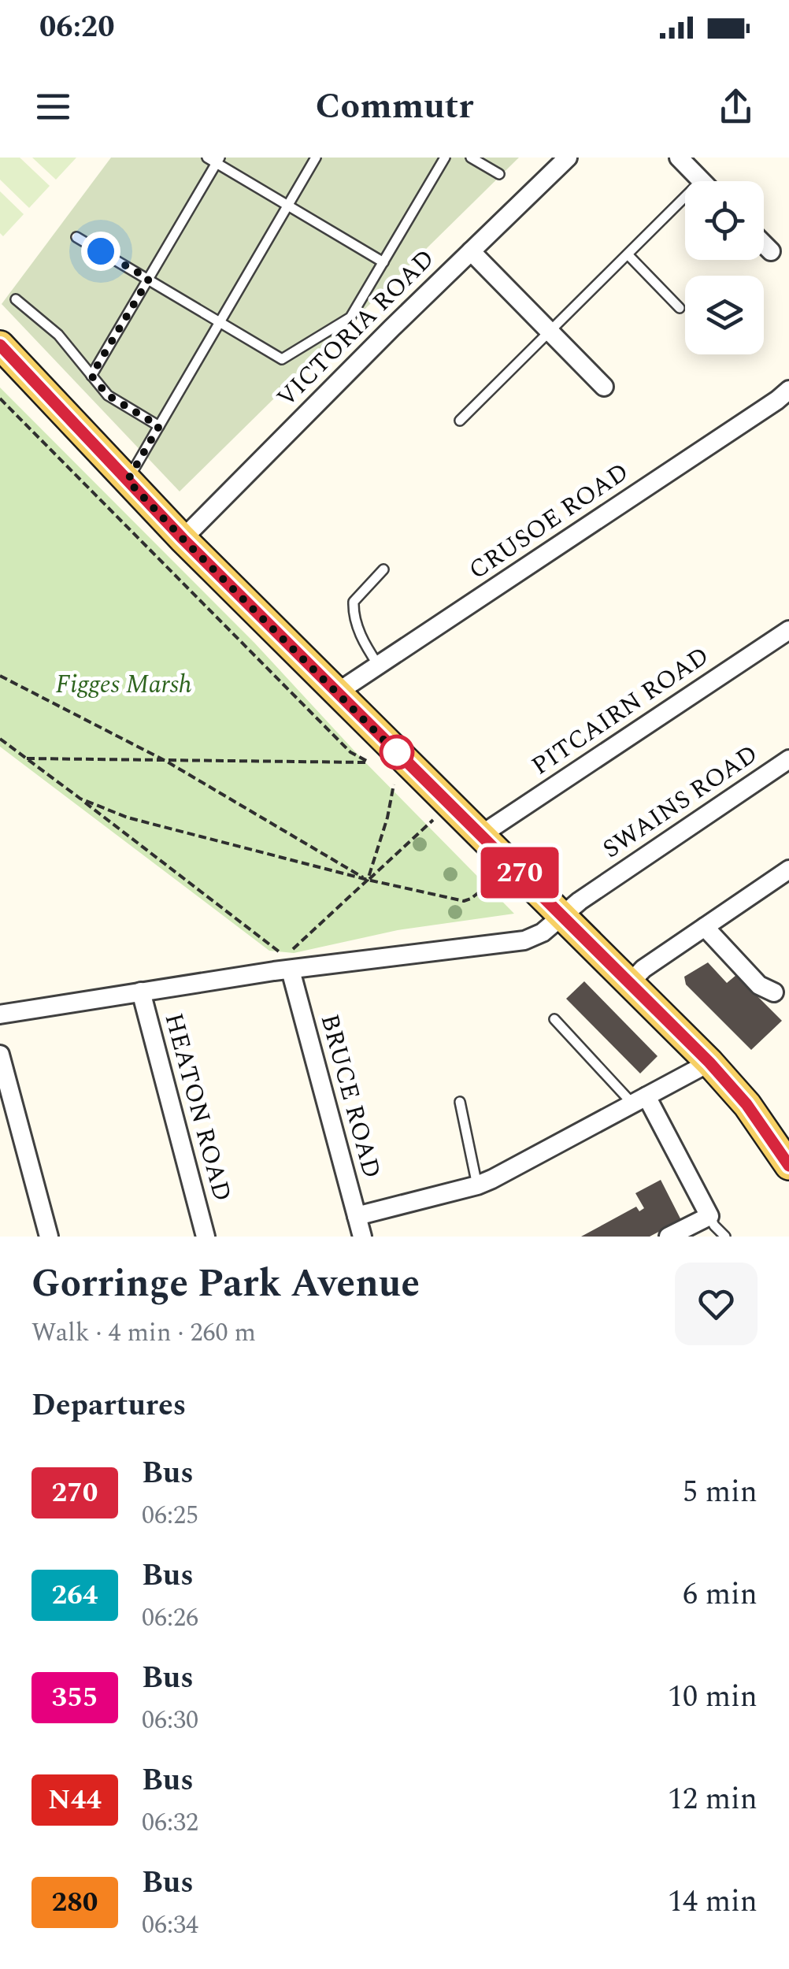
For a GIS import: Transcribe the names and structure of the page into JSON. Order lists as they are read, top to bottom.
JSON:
{
  "streets": {
    "street": [
      "VICTORIA ROAD",
      "CRUSOE ROAD",
      "PITCAIRN ROAD",
      "SWAINS ROAD",
      "BRUCE ROAD",
      "HEATON ROAD"
    ]
  },
  "crossings": [
    ["SWAINS ROAD", "BRUCE ROAD"],
    ["SWAINS ROAD", "HEATON ROAD"]
  ],
  "parks": ["Figges Marsh"],
  "lines": ["bus line 270"],
  "page": {
    "status": "06:20",
    "header": "Commutr",
    "on_map": "270",
    "heading": [
      ["Gorringe Park Avenue", "Walk · 4 min · 260 m"],
      "Departures"
    ],
    "list": [
      {
        "mark": "270",
        "name": "Bus",
        "note": "06:25",
        "value": "5 min"
      },
      {
        "mark": "264",
        "name": "Bus",
        "note": "06:26",
        "value": "6 min"
      },
      {
        "mark": "355",
        "name": "Bus",
        "note": "06:30",
        "value": "10 min"
      },
      {
        "mark": "N44",
        "name": "Bus",
        "note": "06:32",
        "value": "12 min"
      },
      {
        "mark": "280",
        "name": "Bus",
        "note": "06:34",
        "value": "14 min"
      }
    ]
  }
}
